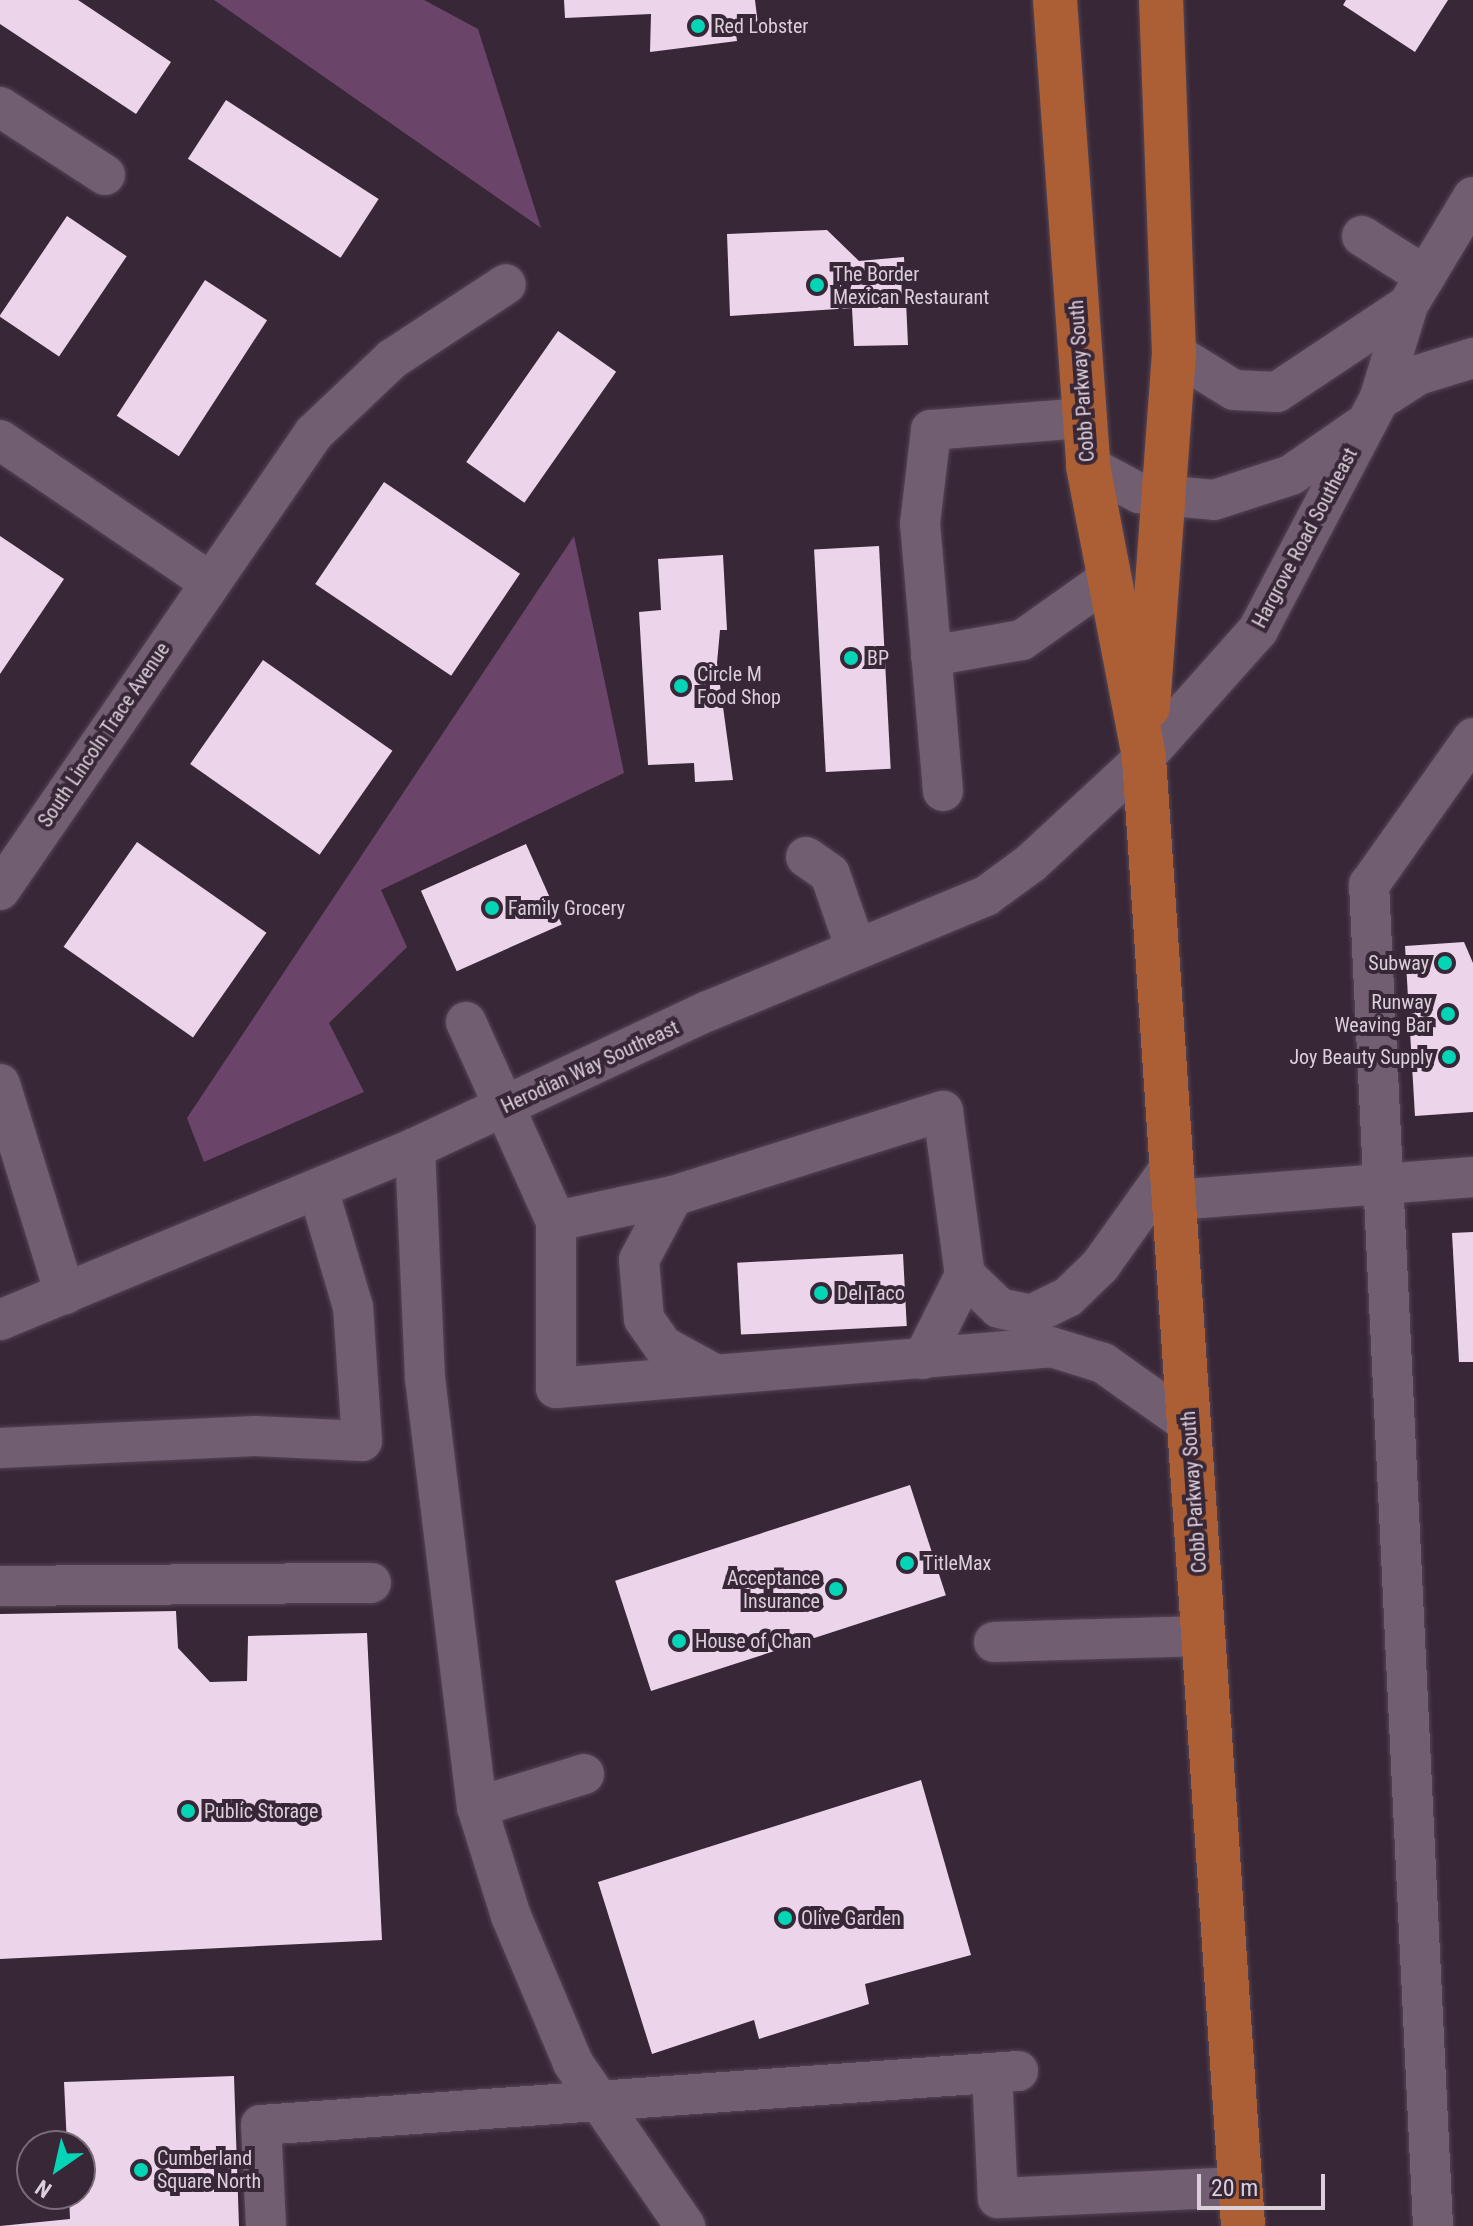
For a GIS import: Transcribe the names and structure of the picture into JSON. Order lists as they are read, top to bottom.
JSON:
{
  "streets": {
    "main road": ["Cobb Parkway South"],
    "street": ["Hargrove Road Southeast", "South Lincoln Trace Avenue", "Herodian Way Southeast"]
  },
  "crossings": [
    ["Cobb Parkway South", "Hargrove Road Southeast"],
    ["Cobb Parkway South", "Herodian Way Southeast"],
    ["Hargrove Road Southeast", "Herodian Way Southeast"]
  ],
  "places": [
    "Red Lobster",
    "The Border Mexican Restaurant",
    "BP",
    "Circle M Food Shop",
    "Family Grocery",
    "Subway",
    "Runway Weaving Bar",
    "Joy Beauty Supply",
    "Del Taco",
    "TitleMax",
    "Acceptance Insurance",
    "House of Chan",
    "Public Storage",
    "Olive Garden",
    "Cumberland Square North"
  ],
  "scale_bar": "20 m",
  "north": "bottom left"
}
